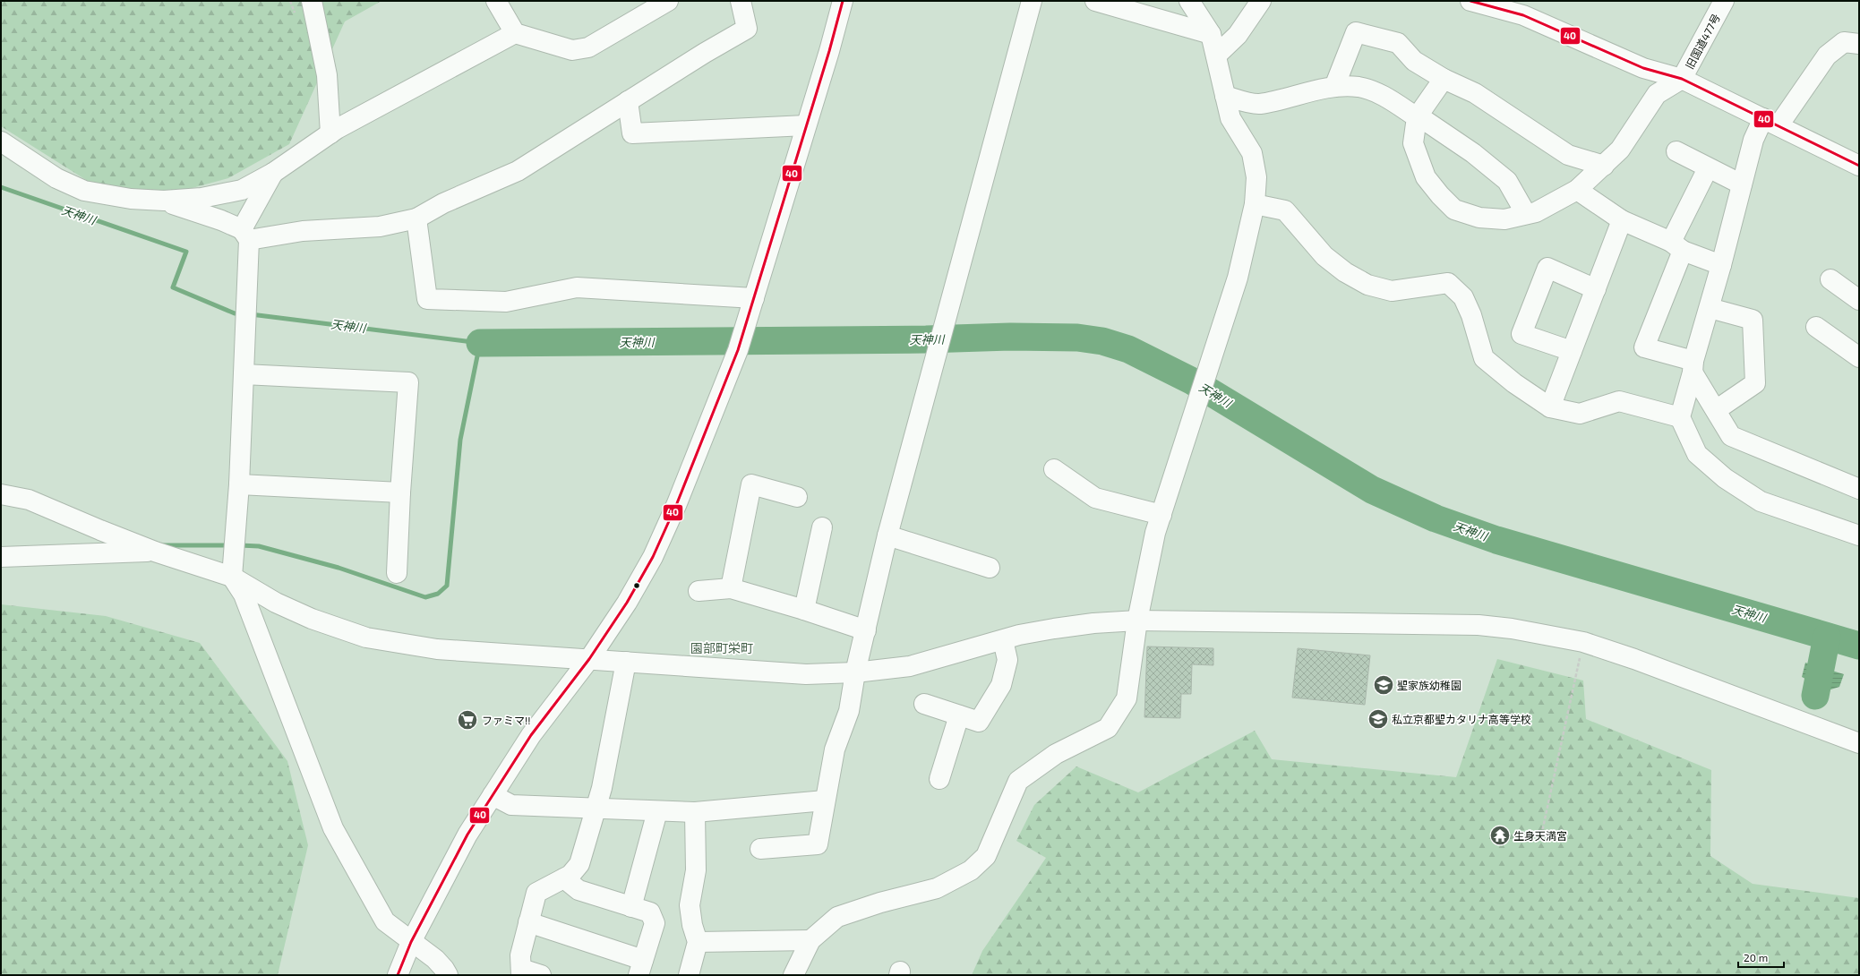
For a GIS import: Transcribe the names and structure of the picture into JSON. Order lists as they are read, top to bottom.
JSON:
{
  "streets": {
    "street": ["旧国道477号"]
  },
  "districts": ["園部町栄町"],
  "water": ["天神川"],
  "places": {
    "school or university": ["聖家族幼稚園", "私立京都聖カタリナ高等学校"],
    "supermarket": ["ファミマ!!"],
    "temple": ["生身天満宮"]
  },
  "lines": ["transit line 40"],
  "scale_bar": "20 m"
}
